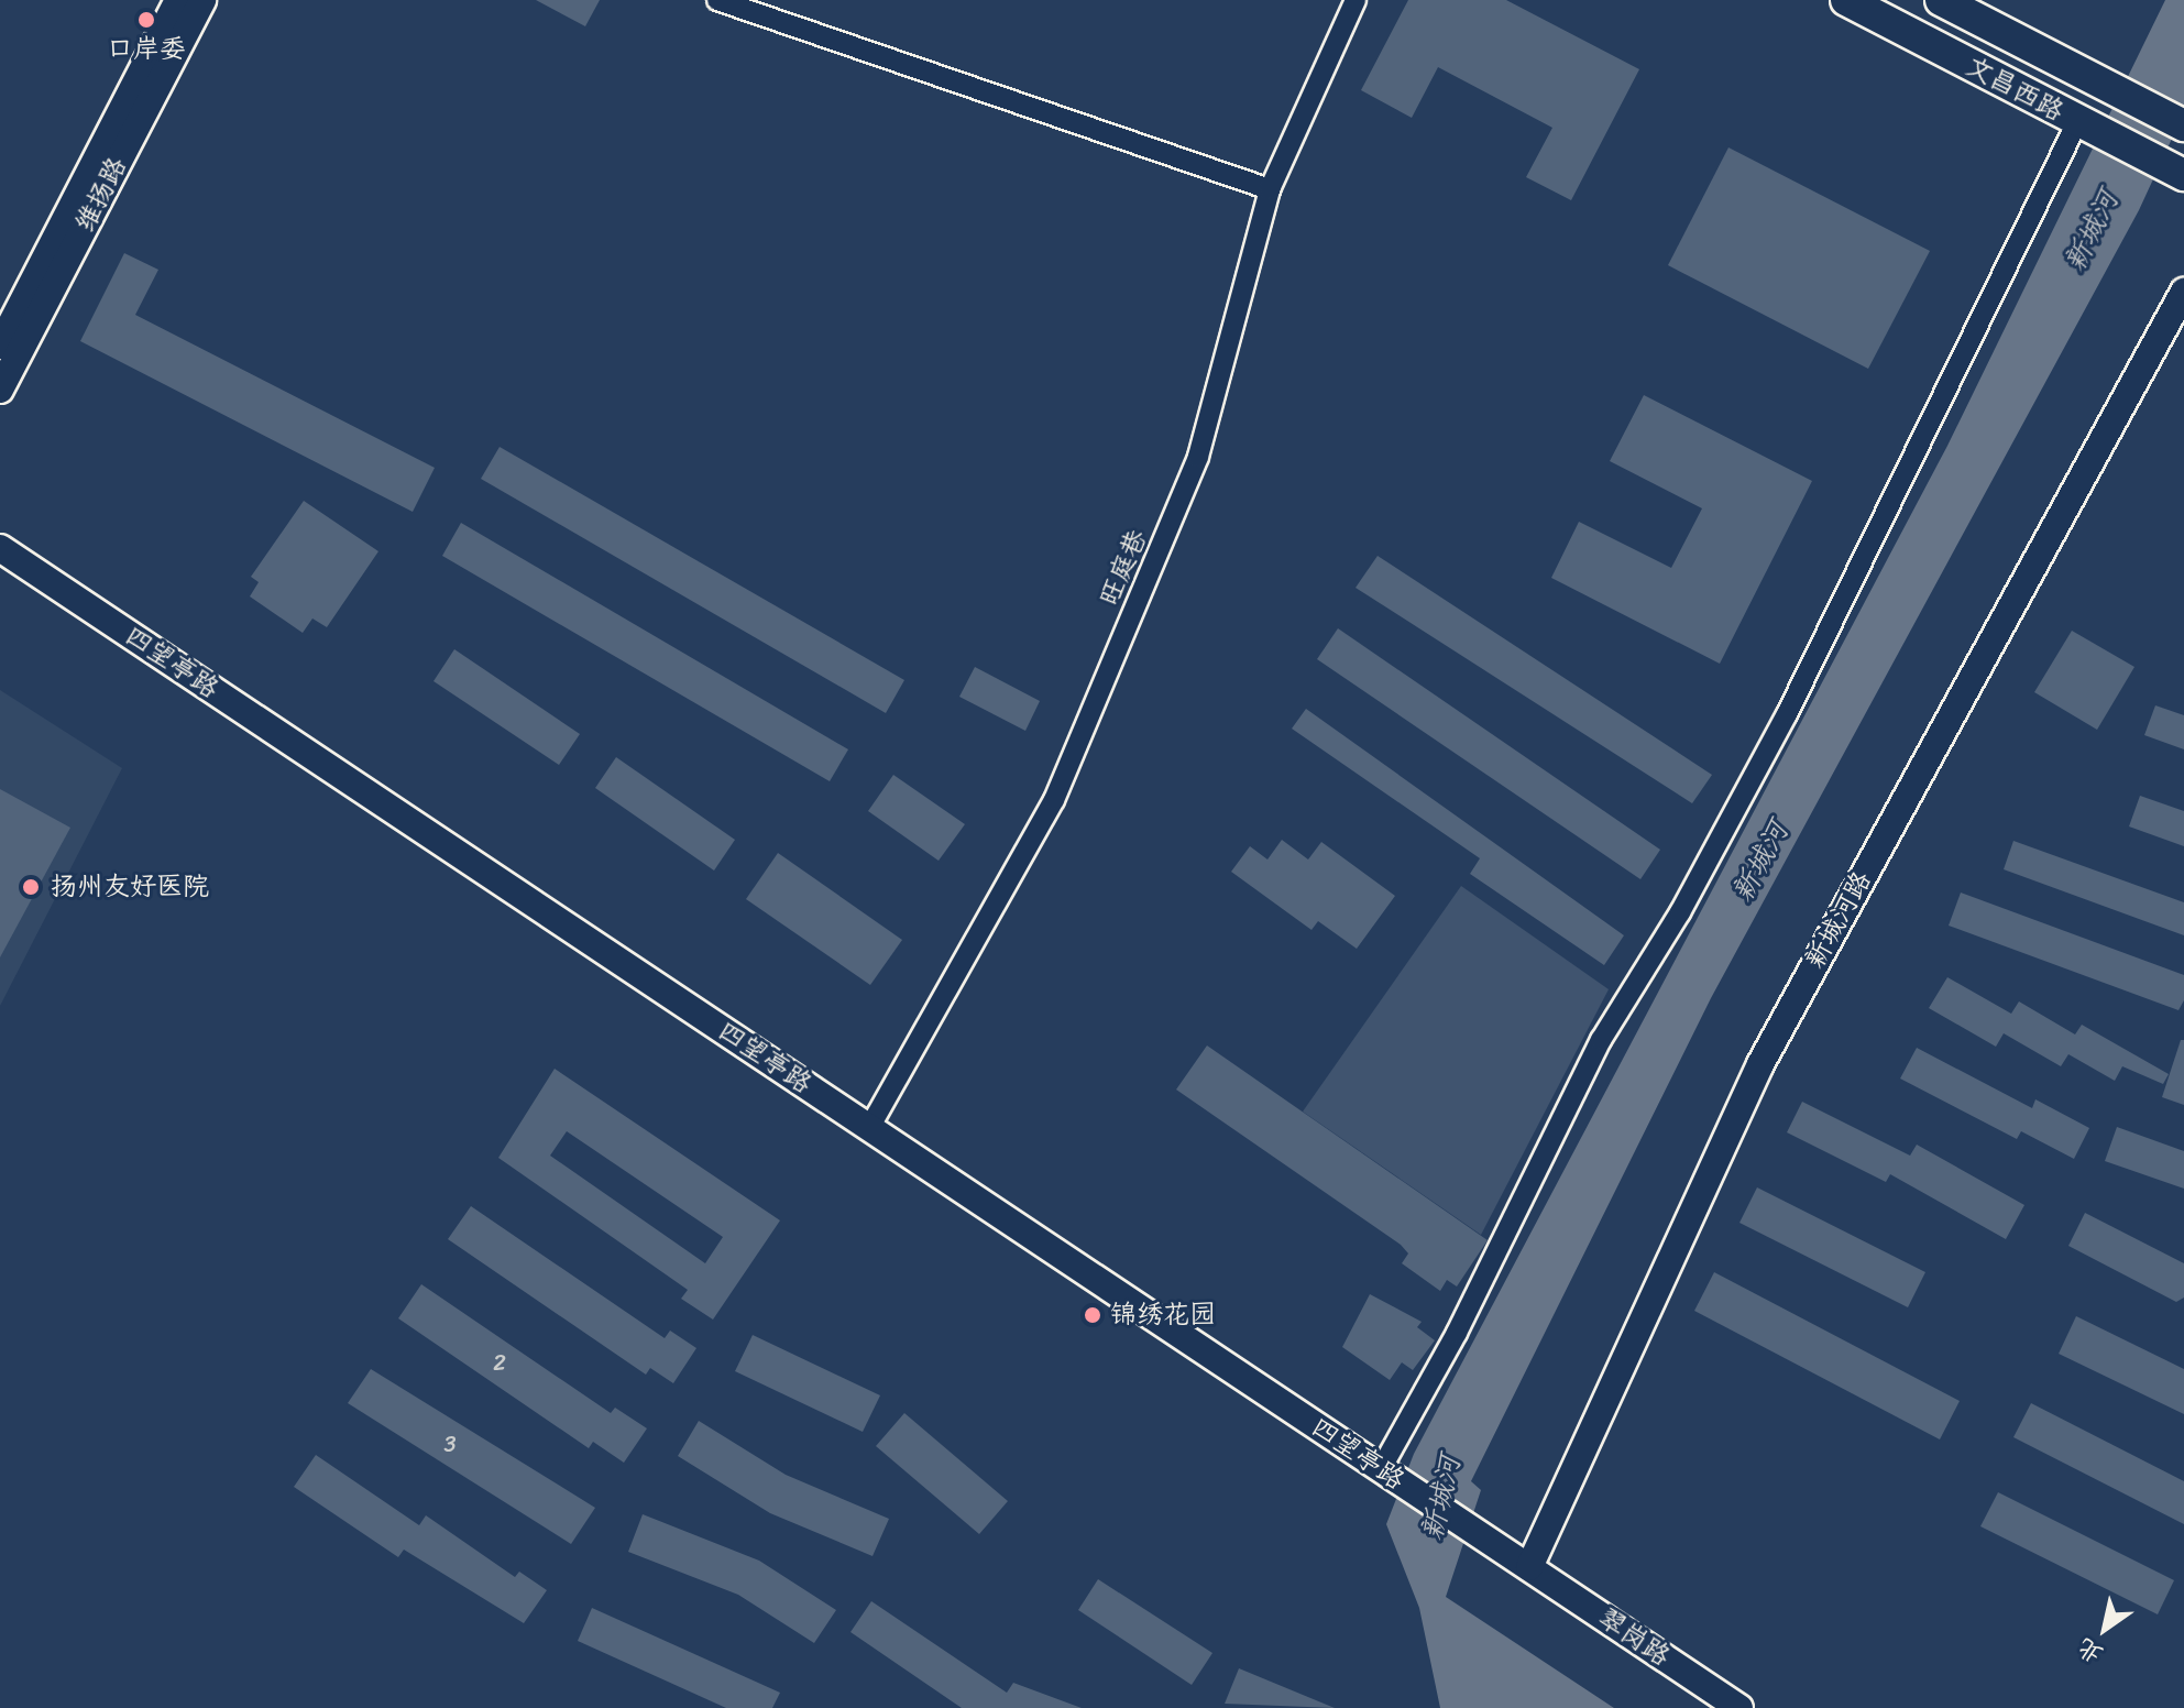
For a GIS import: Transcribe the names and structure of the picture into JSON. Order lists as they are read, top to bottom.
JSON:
{
  "streets": {
    "main road": ["文昌西路"],
    "street": [
      "维扬路",
      "旺庭巷",
      "四望亭路",
      "新城河路",
      "翠岗路"
    ]
  },
  "crossings": [
    ["旺庭巷", "四望亭路"],
    ["四望亭路", "新城河路"],
    ["四望亭路", "翠岗路"],
    ["新城河路", "翠岗路"]
  ],
  "water": ["新城河"],
  "places": ["口岸委", "扬州友好医院", "锦绣花园"],
  "house_numbers": ["2", "3"],
  "north": "bottom left"
}
